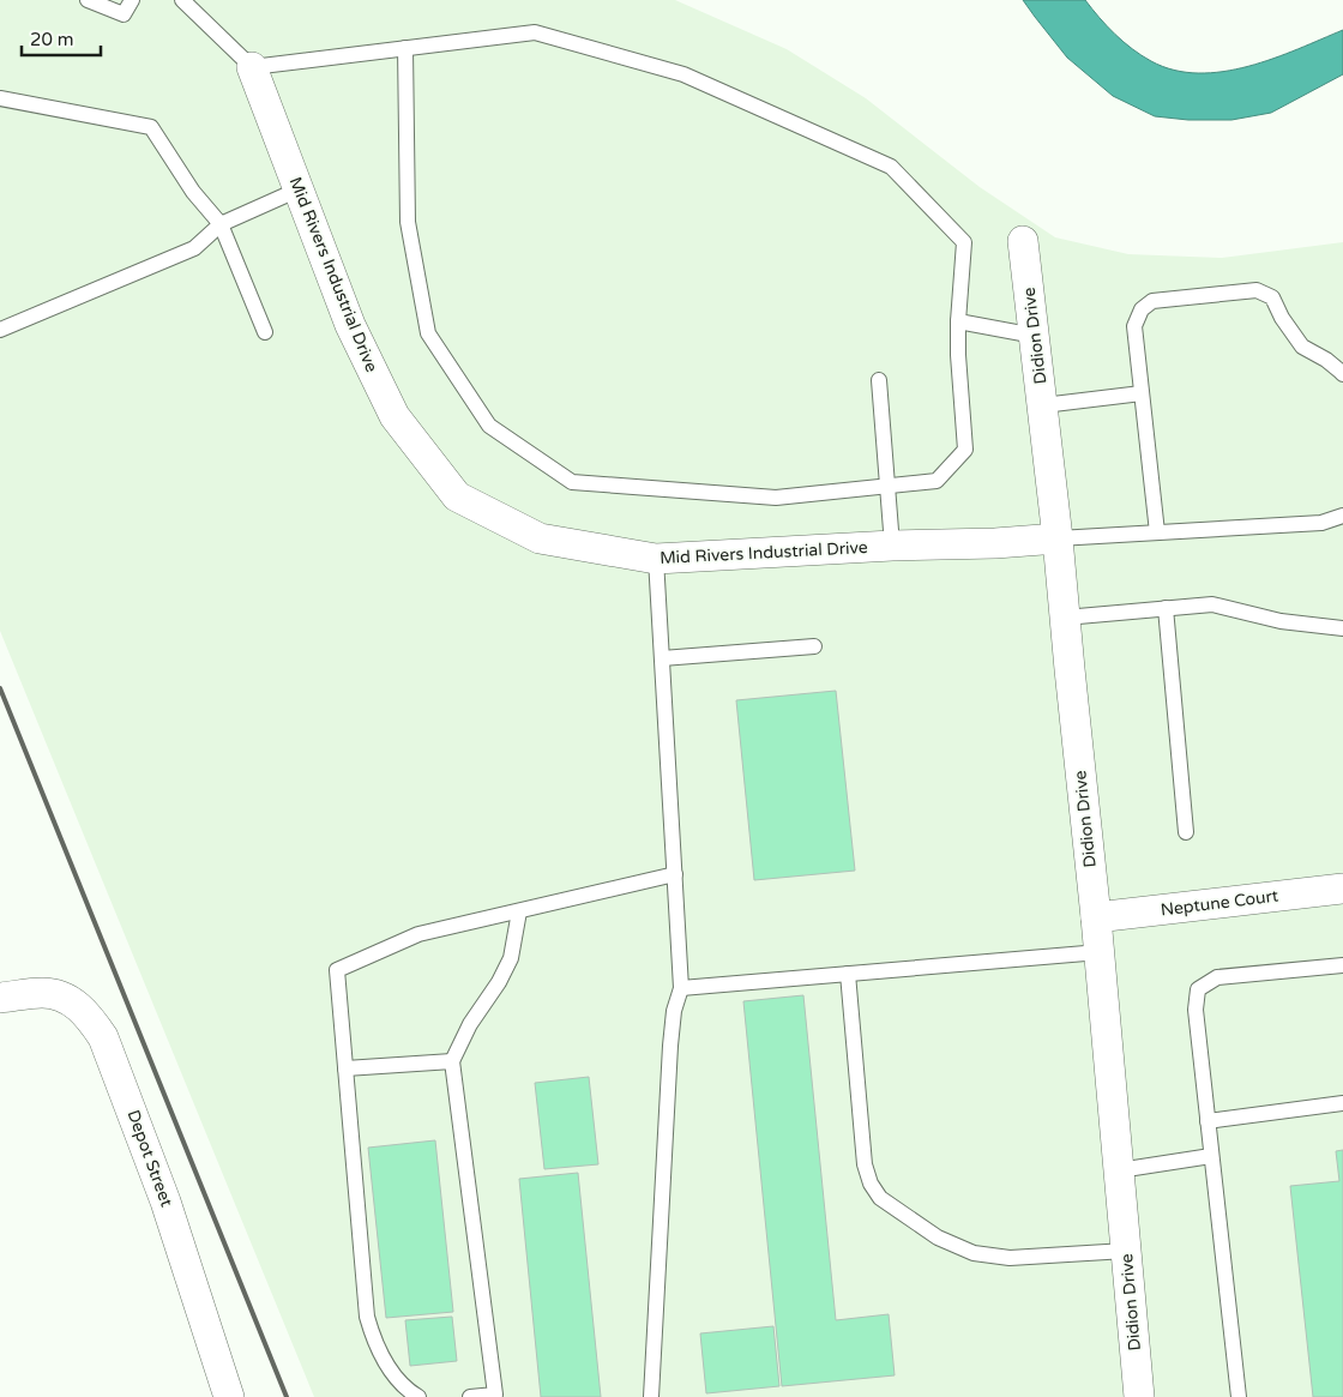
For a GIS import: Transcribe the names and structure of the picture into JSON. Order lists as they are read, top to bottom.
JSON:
{
  "streets": {
    "street": [
      "Mid Rivers Industrial Drive",
      "Didion Drive",
      "Neptune Court",
      "Depot Street"
    ]
  },
  "crossings": [
    ["Mid Rivers Industrial Drive", "Didion Drive"],
    ["Didion Drive", "Neptune Court"]
  ],
  "scale_bar": "20 m"
}
